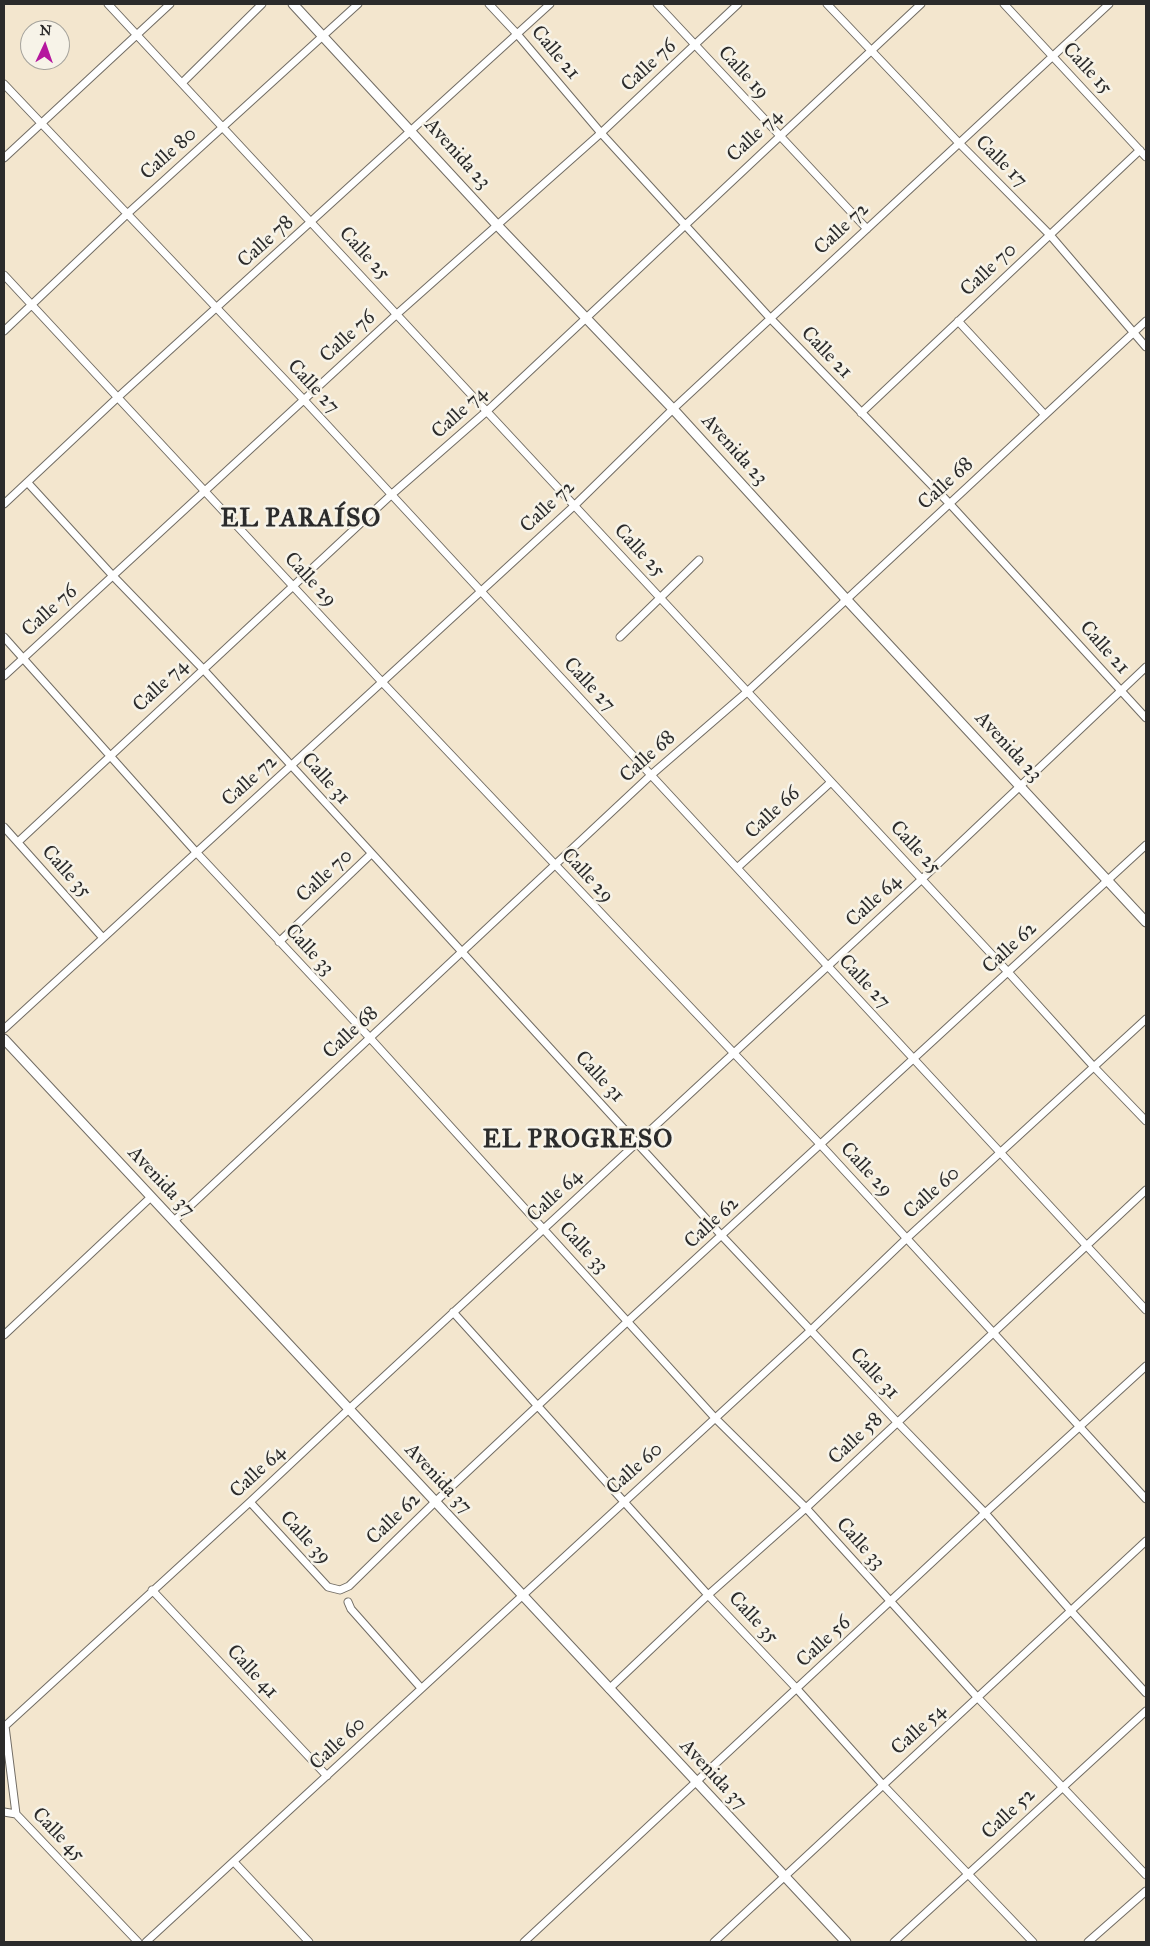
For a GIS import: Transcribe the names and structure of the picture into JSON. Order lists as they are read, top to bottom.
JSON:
{
  "streets": {
    "street": [
      "Calle 21",
      "Calle 76",
      "Calle 15",
      "Calle 19",
      "Calle 74",
      "Calle 80",
      "Avenida 23",
      "Calle 17",
      "Calle 72",
      "Calle 78",
      "Calle 25",
      "Calle 70",
      "Calle 27",
      "Calle 68",
      "Calle 29",
      "Calle 31",
      "Calle 66",
      "Calle 35",
      "Calle 64",
      "Calle 62",
      "Calle 33",
      "Avenida 37",
      "Calle 60",
      "Calle 58",
      "Calle 39",
      "Calle 56",
      "Calle 41",
      "Calle 54",
      "Calle 52",
      "Calle 45"
    ]
  },
  "crossings": [
    ["Calle 21", "Calle 76"],
    ["Calle 21", "Calle 74"],
    ["Calle 21", "Calle 72"],
    ["Calle 21", "Calle 78"],
    ["Calle 21", "Calle 70"],
    ["Calle 21", "Calle 68"],
    ["Calle 21", "Calle 64"],
    ["Calle 76", "Calle 19"],
    ["Calle 76", "Avenida 23"],
    ["Calle 76", "Calle 25"],
    ["Calle 76", "Calle 27"],
    ["Calle 76", "Calle 29"],
    ["Calle 76", "Calle 31"],
    ["Calle 76", "Calle 33"],
    ["Calle 15", "Calle 72"],
    ["Calle 15", "Calle 70"],
    ["Calle 19", "Calle 74"],
    ["Calle 19", "Calle 72"],
    ["Calle 74", "Avenida 23"],
    ["Calle 74", "Calle 17"],
    ["Calle 74", "Calle 25"],
    ["Calle 74", "Calle 27"],
    ["Calle 74", "Calle 29"],
    ["Calle 74", "Calle 31"],
    ["Calle 74", "Calle 35"],
    ["Calle 74", "Calle 33"],
    ["Calle 80", "Avenida 23"],
    ["Calle 80", "Calle 25"],
    ["Calle 80", "Calle 27"],
    ["Calle 80", "Calle 29"],
    ["Avenida 23", "Calle 72"],
    ["Avenida 23", "Calle 78"],
    ["Avenida 23", "Calle 68"],
    ["Avenida 23", "Calle 64"],
    ["Avenida 23", "Calle 62"],
    ["Calle 17", "Calle 72"],
    ["Calle 17", "Calle 70"],
    ["Calle 17", "Calle 68"],
    ["Calle 72", "Calle 25"],
    ["Calle 72", "Calle 27"],
    ["Calle 72", "Calle 29"],
    ["Calle 72", "Calle 31"],
    ["Calle 72", "Calle 35"],
    ["Calle 72", "Calle 33"],
    ["Calle 78", "Calle 25"],
    ["Calle 78", "Calle 27"],
    ["Calle 78", "Calle 29"],
    ["Calle 78", "Calle 31"],
    ["Calle 25", "Calle 68"],
    ["Calle 25", "Calle 66"],
    ["Calle 25", "Calle 64"],
    ["Calle 25", "Calle 62"],
    ["Calle 25", "Calle 60"],
    ["Calle 70", "Calle 31"],
    ["Calle 70", "Calle 33"],
    ["Calle 27", "Calle 68"],
    ["Calle 27", "Calle 66"],
    ["Calle 27", "Calle 64"],
    ["Calle 27", "Calle 62"],
    ["Calle 27", "Calle 60"],
    ["Calle 27", "Calle 58"],
    ["Calle 68", "Calle 29"],
    ["Calle 68", "Calle 31"],
    ["Calle 68", "Calle 33"],
    ["Calle 68", "Avenida 37"],
    ["Calle 29", "Calle 64"],
    ["Calle 29", "Calle 62"],
    ["Calle 29", "Calle 60"],
    ["Calle 29", "Calle 58"],
    ["Calle 29", "Calle 56"],
    ["Calle 31", "Calle 64"],
    ["Calle 31", "Calle 62"],
    ["Calle 31", "Calle 60"],
    ["Calle 31", "Calle 58"],
    ["Calle 31", "Calle 56"],
    ["Calle 31", "Calle 54"],
    ["Calle 35", "Calle 64"],
    ["Calle 35", "Calle 62"],
    ["Calle 35", "Calle 60"],
    ["Calle 35", "Calle 58"],
    ["Calle 35", "Calle 56"],
    ["Calle 35", "Calle 54"],
    ["Calle 35", "Calle 52"],
    ["Calle 64", "Calle 33"],
    ["Calle 64", "Avenida 37"],
    ["Calle 64", "Calle 39"],
    ["Calle 64", "Calle 41"],
    ["Calle 64", "Calle 45"],
    ["Calle 62", "Calle 33"],
    ["Calle 62", "Avenida 37"],
    ["Calle 62", "Calle 39"],
    ["Calle 33", "Calle 60"],
    ["Calle 33", "Calle 58"],
    ["Calle 33", "Calle 56"],
    ["Calle 33", "Calle 54"],
    ["Calle 33", "Calle 52"],
    ["Avenida 37", "Calle 60"],
    ["Avenida 37", "Calle 58"],
    ["Avenida 37", "Calle 56"],
    ["Avenida 37", "Calle 54"],
    ["Calle 60", "Calle 41"]
  ],
  "districts": ["EL PARAÍSO", "EL PROGRESO"],
  "north": "top"
}
